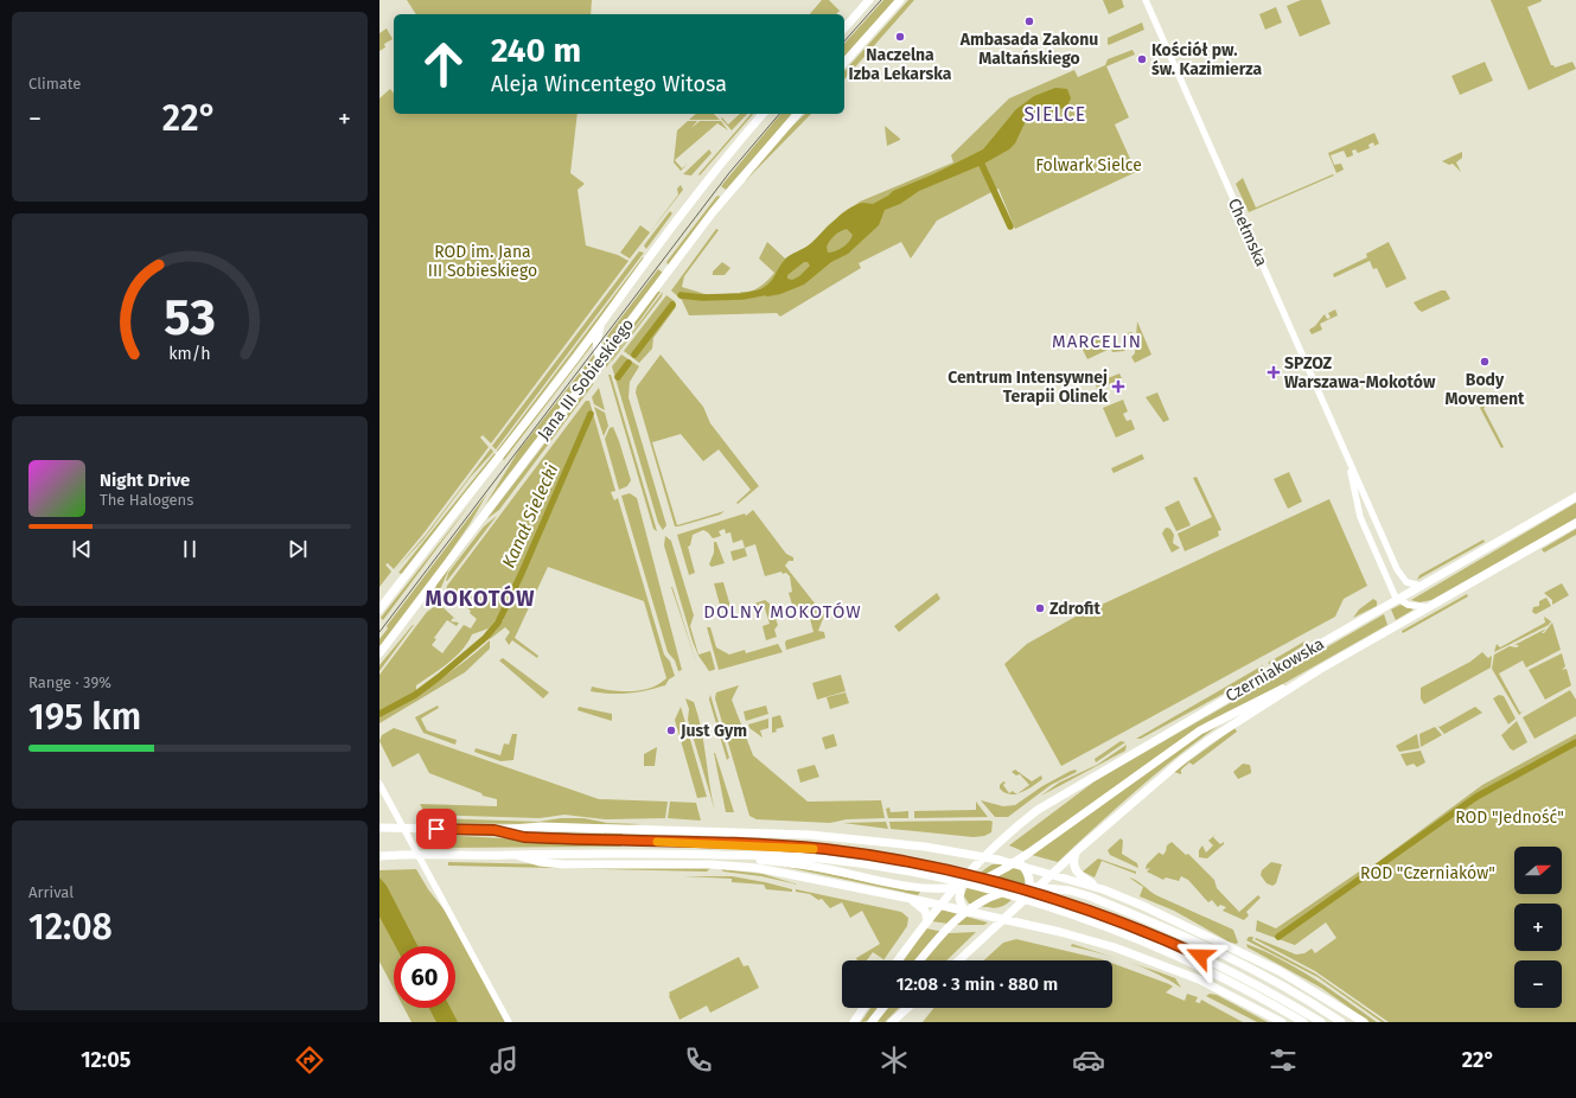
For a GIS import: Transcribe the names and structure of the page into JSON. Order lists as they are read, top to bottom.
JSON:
{
  "streets": {
    "main road": ["Jana III Sobieskiego", "Czerniakowska"],
    "street": ["Chełmska"]
  },
  "crossings": [
    ["Chełmska", "Czerniakowska"]
  ],
  "districts": [
    "SIELCE",
    "MARCELIN",
    "MOKOTÓW",
    "DOLNY MOKOTÓW"
  ],
  "water": ["Kanał Sielecki"],
  "parks": [
    "Folwark Sielce",
    "ROD im. Jana III Sobieskiego",
    "ROD \"Jedność\"",
    "ROD \"Czerniaków\""
  ],
  "places": {
    "other": [
      "Ambasada Zakonu Maltańskiego",
      "Naczelna Izba Lekarska",
      "Kościół pw. św. Kazimierza",
      "Body Movement",
      "Zdrofit",
      "Just Gym"
    ],
    "health": ["SPZOZ Warszawa-Mokotów", "Centrum Intensywnej Terapii Olinek"]
  },
  "north": "right",
  "page": {
    "tile": [
      "Climate",
      ["Range · 39%", "195 km"],
      ["Arrival", "12:08"]
    ],
    "turn": ["240 m", "Aleja Wincentego Witosa"],
    "heat": ["−", "22°", "+"],
    "song": ["Night Drive", "The Halogens"],
    "map_buttons": ["+", "−"],
    "limit": "60",
    "trip": "12:08 · 3 min · 880 m",
    "tabs": ["12:05", "22°"],
    "gauge": ["53", "km/h"]
  }
}
